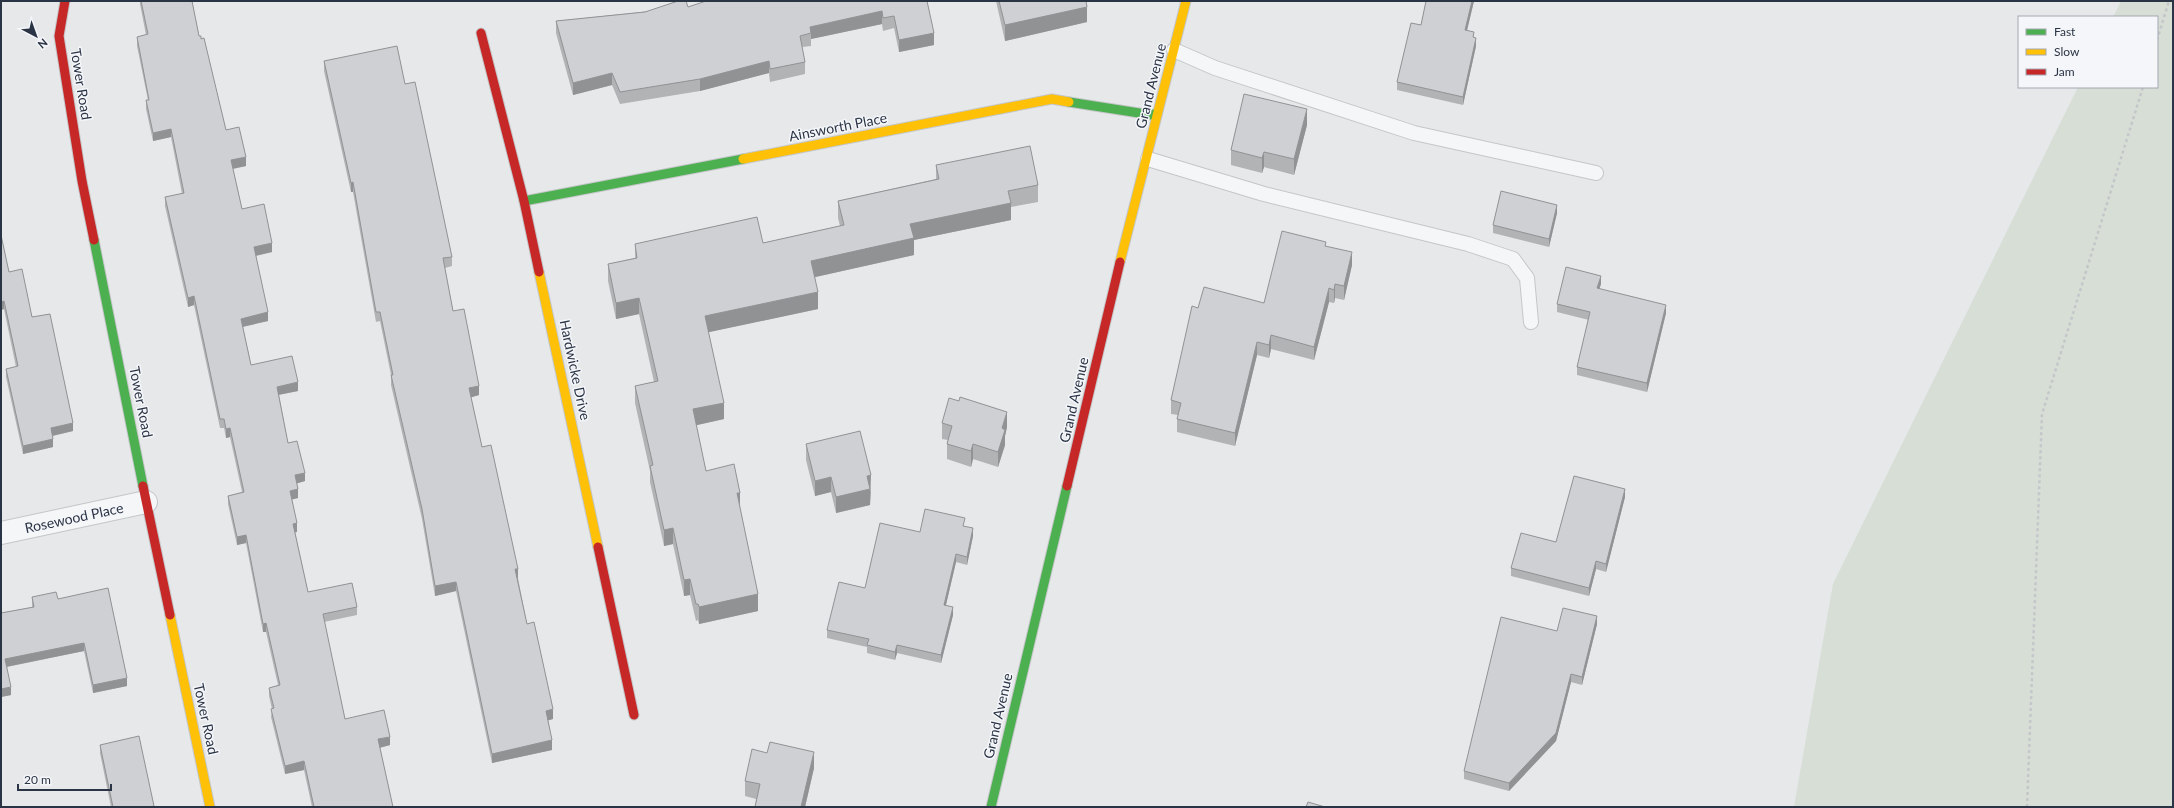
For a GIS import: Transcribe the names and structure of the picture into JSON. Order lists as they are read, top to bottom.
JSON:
{
  "streets": {
    "street": [
      "Tower Road",
      "Grand Avenue",
      "Ainsworth Place",
      "Hardwicke Drive",
      "Rosewood Place"
    ]
  },
  "crossings": [
    ["Tower Road", "Rosewood Place"],
    ["Grand Avenue", "Ainsworth Place"],
    ["Ainsworth Place", "Hardwicke Drive"]
  ],
  "legend": ["Fast", "Slow", "Jam"],
  "scale_bar": "20 m",
  "north": "bottom right"
}
